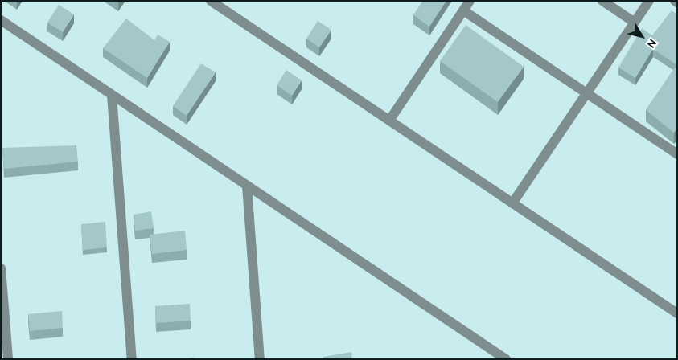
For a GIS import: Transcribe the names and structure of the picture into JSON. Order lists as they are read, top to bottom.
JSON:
{
  "north": "bottom right"
}
